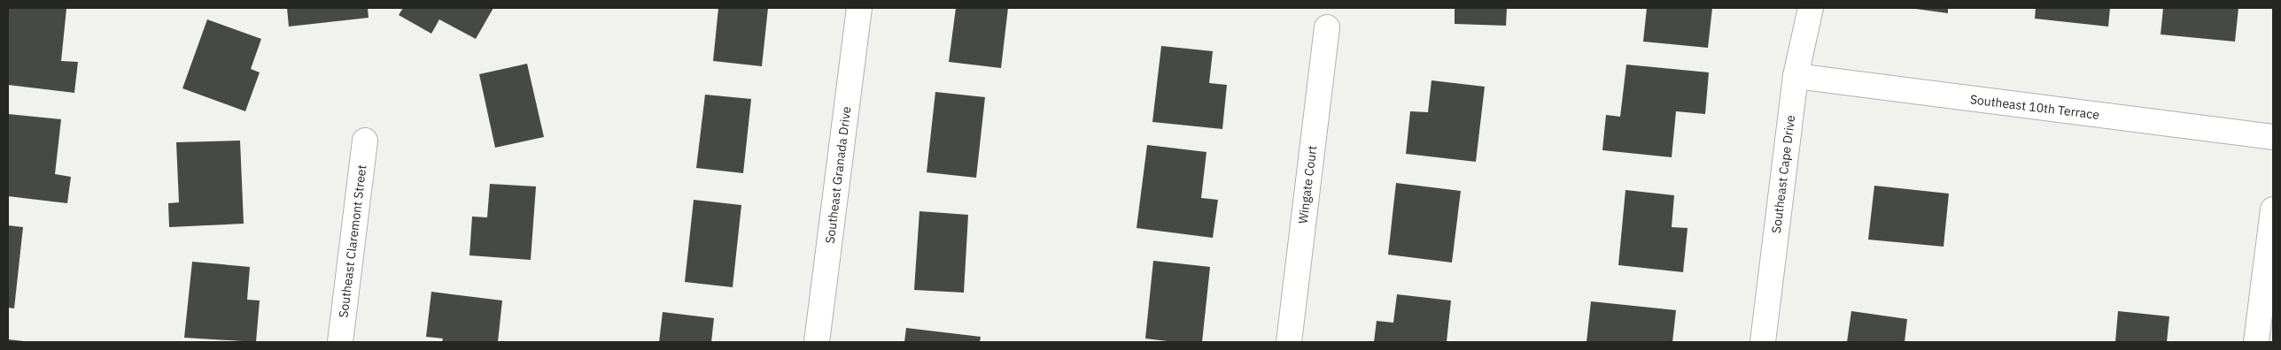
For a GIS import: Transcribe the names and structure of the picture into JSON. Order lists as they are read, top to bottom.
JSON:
{
  "streets": {
    "street": [
      "Southeast 10th Terrace",
      "Southeast Cape Drive",
      "Southeast Granada Drive",
      "Wingate Court",
      "Southeast Claremont Street"
    ]
  },
  "crossings": [
    ["Southeast 10th Terrace", "Southeast Cape Drive"]
  ]
}
